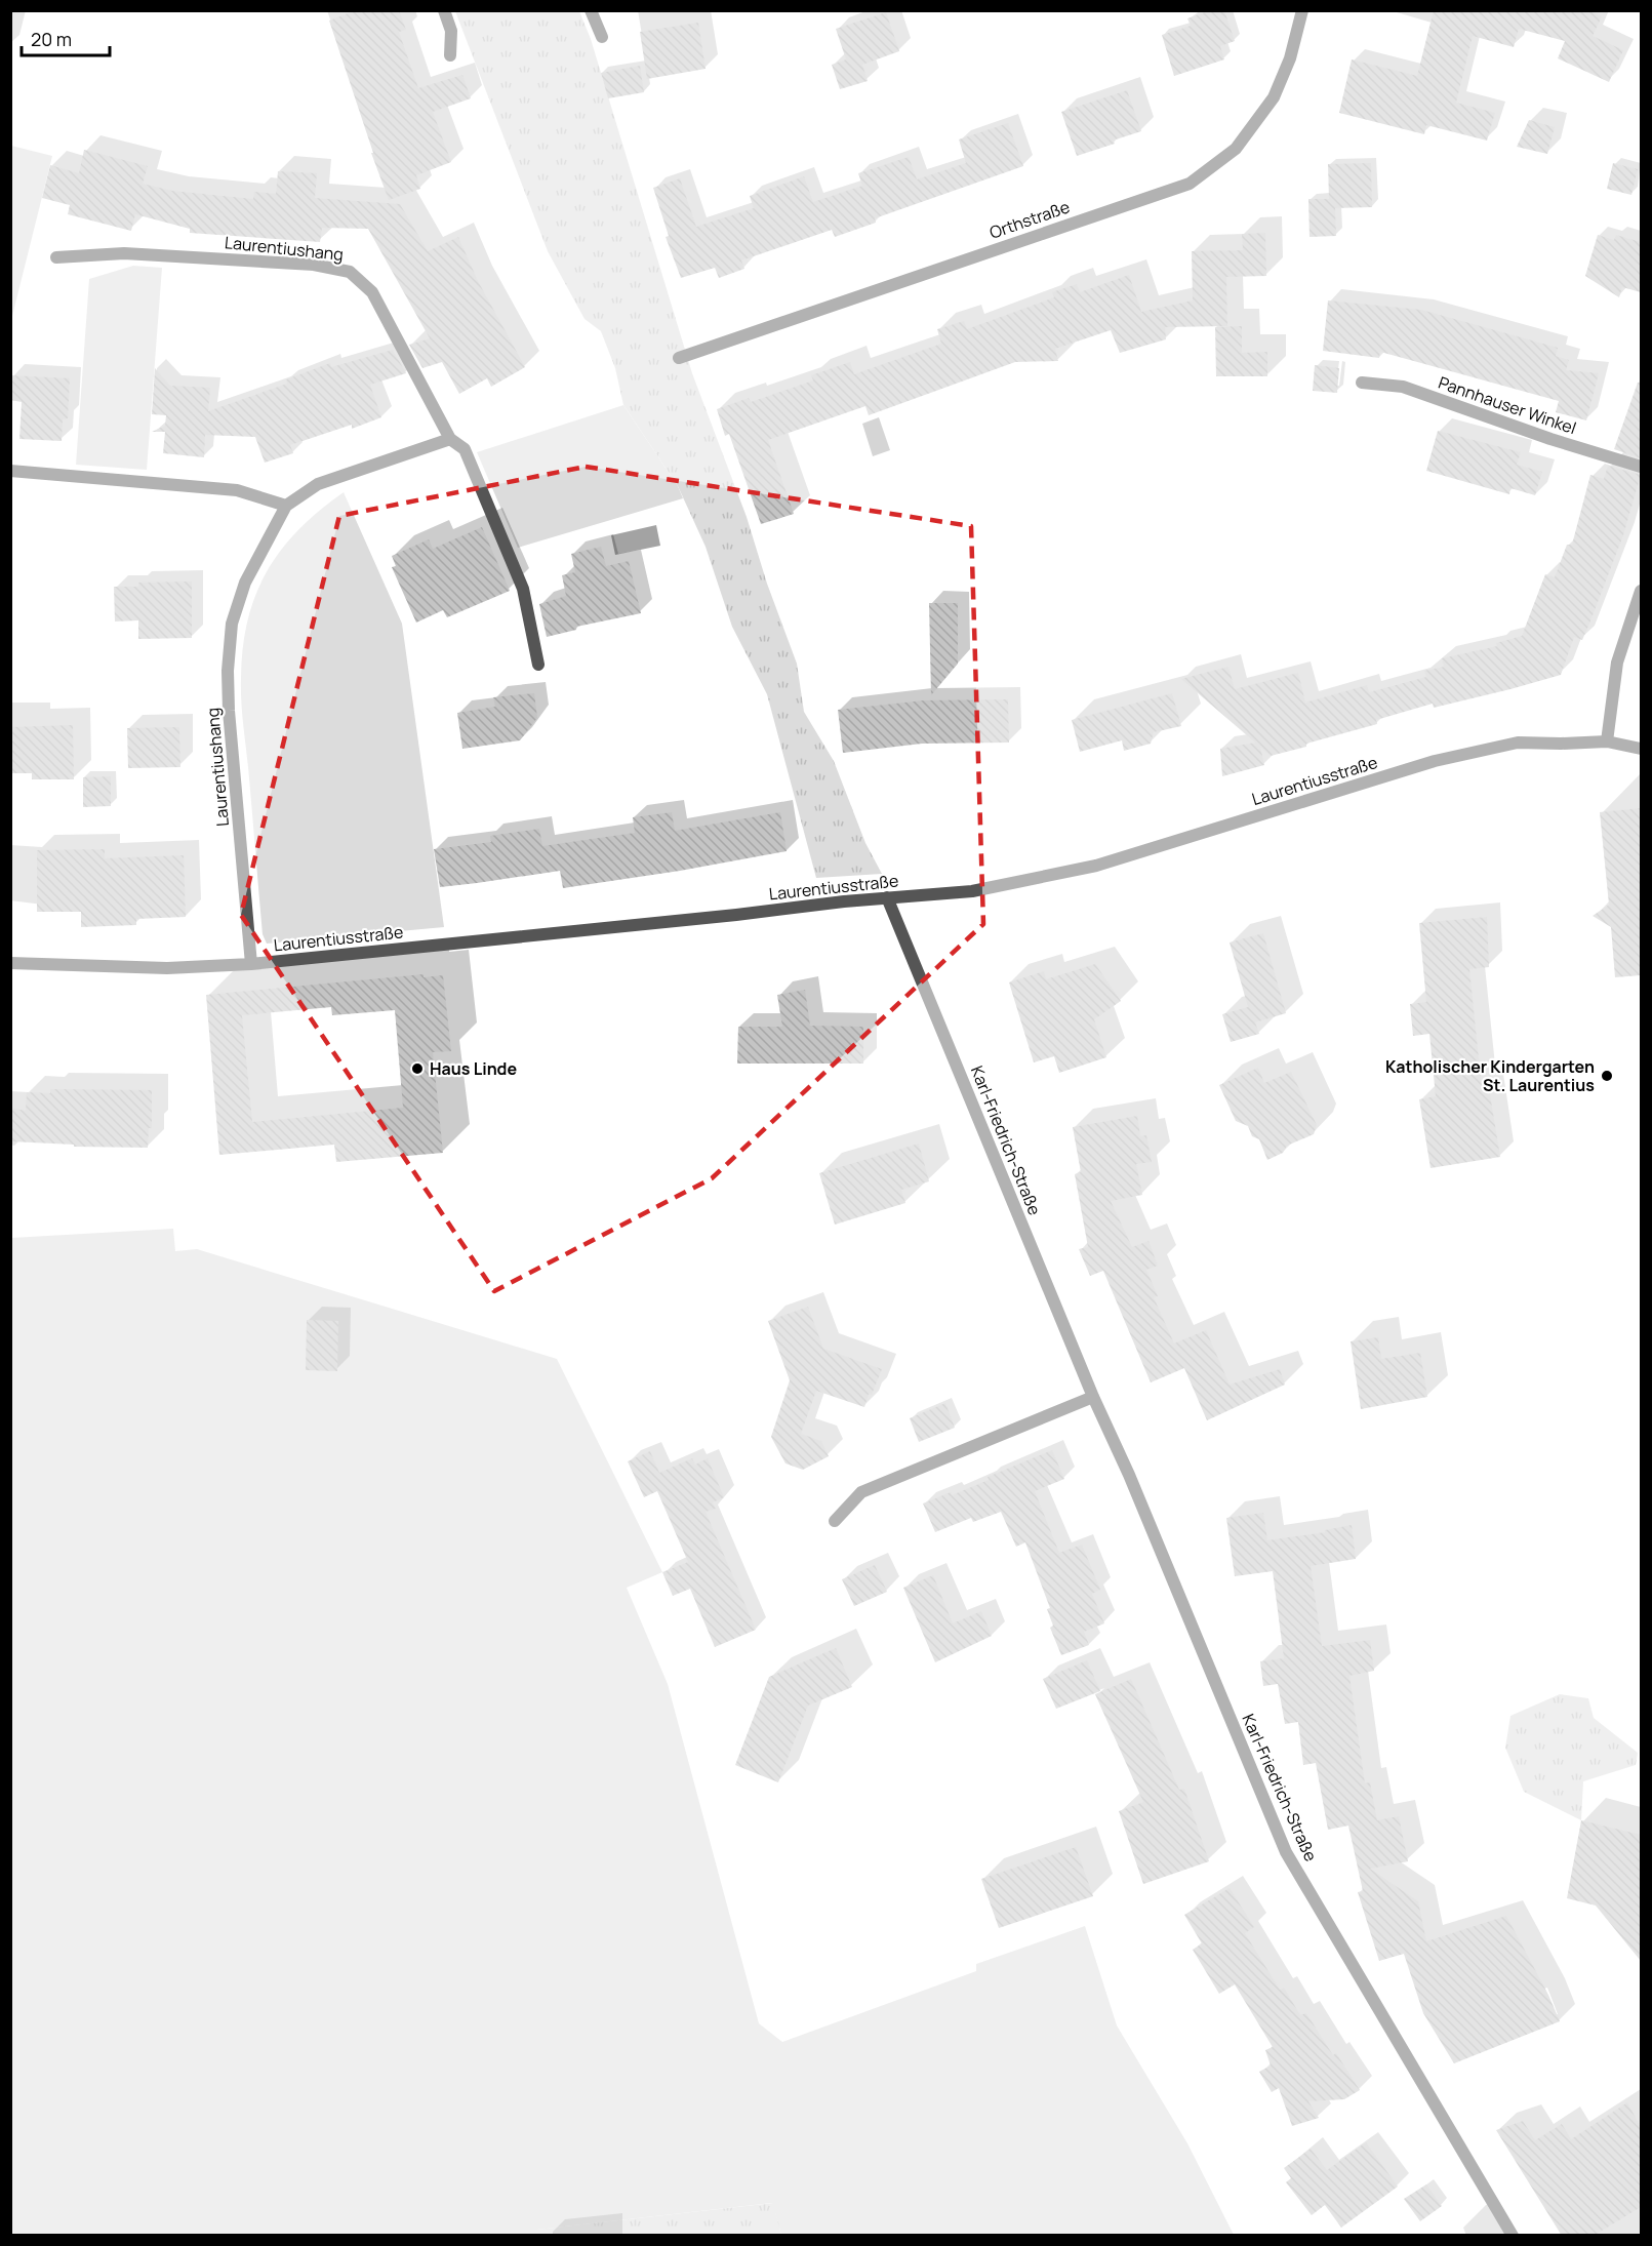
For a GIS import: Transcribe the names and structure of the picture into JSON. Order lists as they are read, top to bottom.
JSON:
{
  "streets": {
    "street": [
      "Orthstraße",
      "Laurentiushang",
      "Pannhauser Winkel",
      "Laurentiusstraße",
      "Karl-Friedrich-Straße"
    ]
  },
  "crossings": [
    ["Laurentiushang", "Laurentiusstraße"],
    ["Laurentiusstraße", "Karl-Friedrich-Straße"]
  ],
  "places": ["Haus Linde", "Katholischer Kindergarten St. Laurentius"],
  "scale_bar": "20 m"
}
